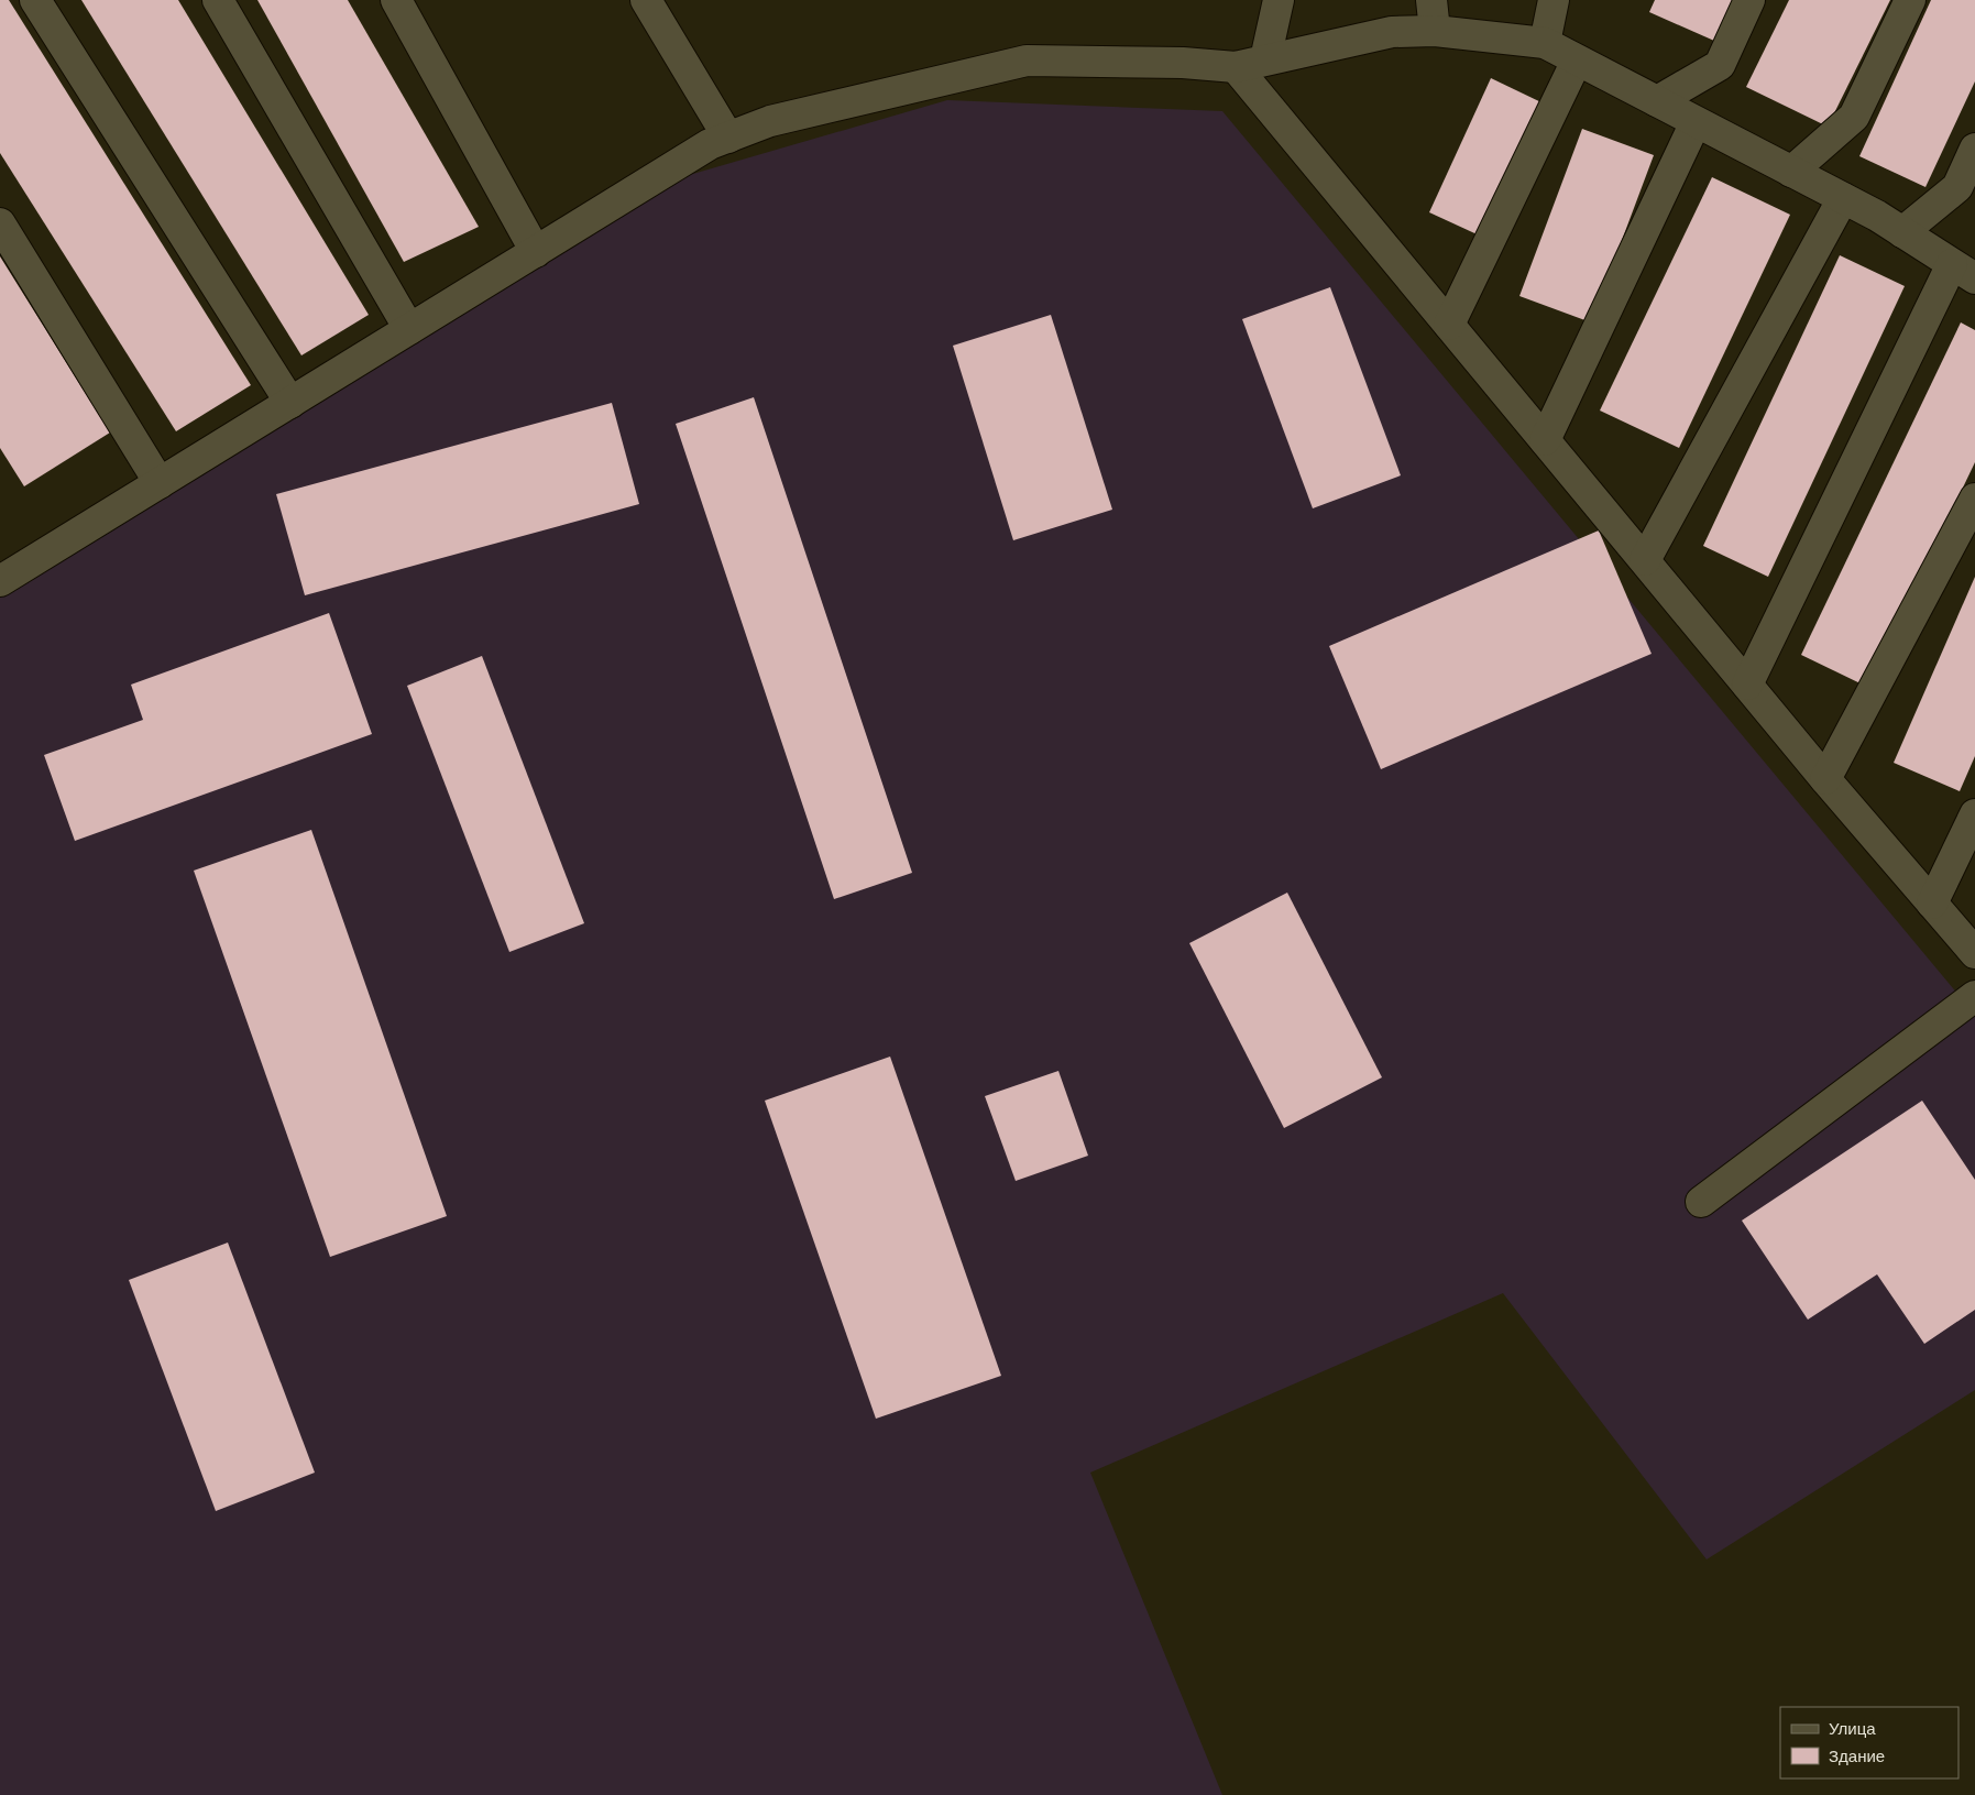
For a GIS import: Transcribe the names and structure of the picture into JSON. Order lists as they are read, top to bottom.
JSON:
{
  "legend": ["Улица", "Здание"]
}
